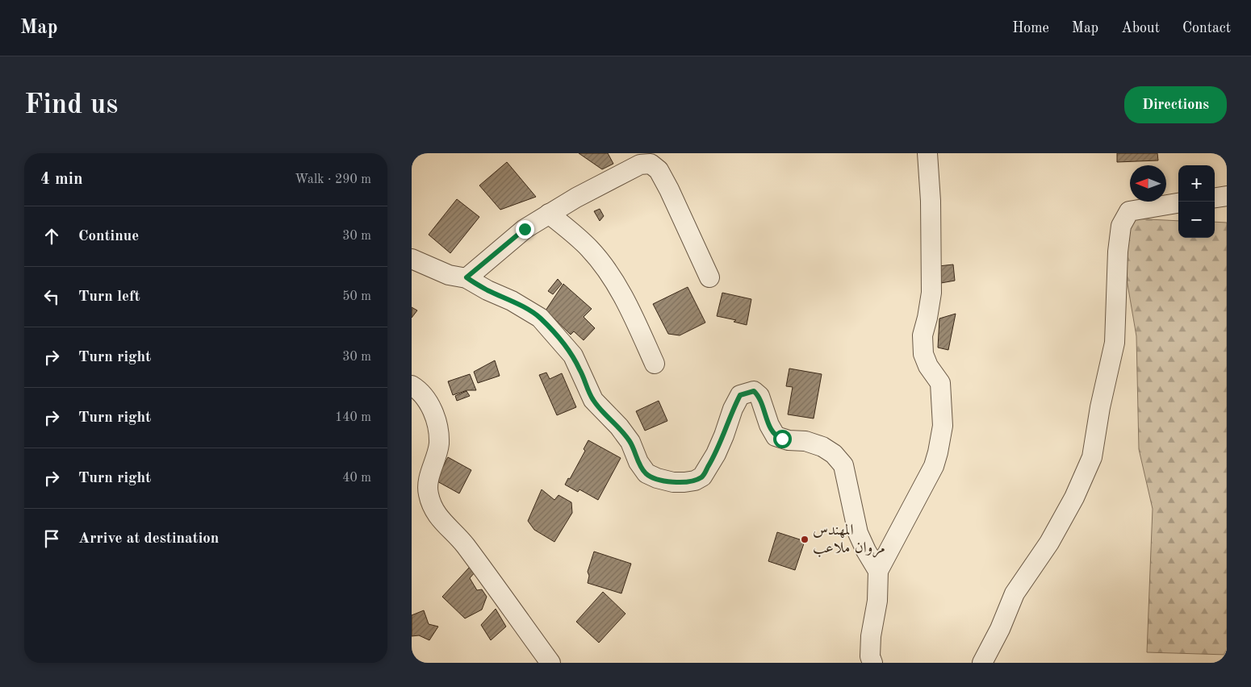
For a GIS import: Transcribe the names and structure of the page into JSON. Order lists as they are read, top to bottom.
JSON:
{
  "places": ["المهندس مروان ملاعب"],
  "north": "left",
  "page": {
    "header": "Map",
    "nav": [
      "Home",
      "Map",
      "About",
      "Contact"
    ],
    "buttons": "Directions",
    "title": "Find us",
    "heading": ["4 min", "Walk · 290 m"],
    "map_buttons": ["+", "−"],
    "list": [
      ["Continue", "30 m"],
      ["Turn left", "50 m"],
      ["Turn right", "30 m"],
      ["Turn right", "140 m"],
      ["Turn right", "40 m"],
      "Arrive at destination"
    ]
  }
}
